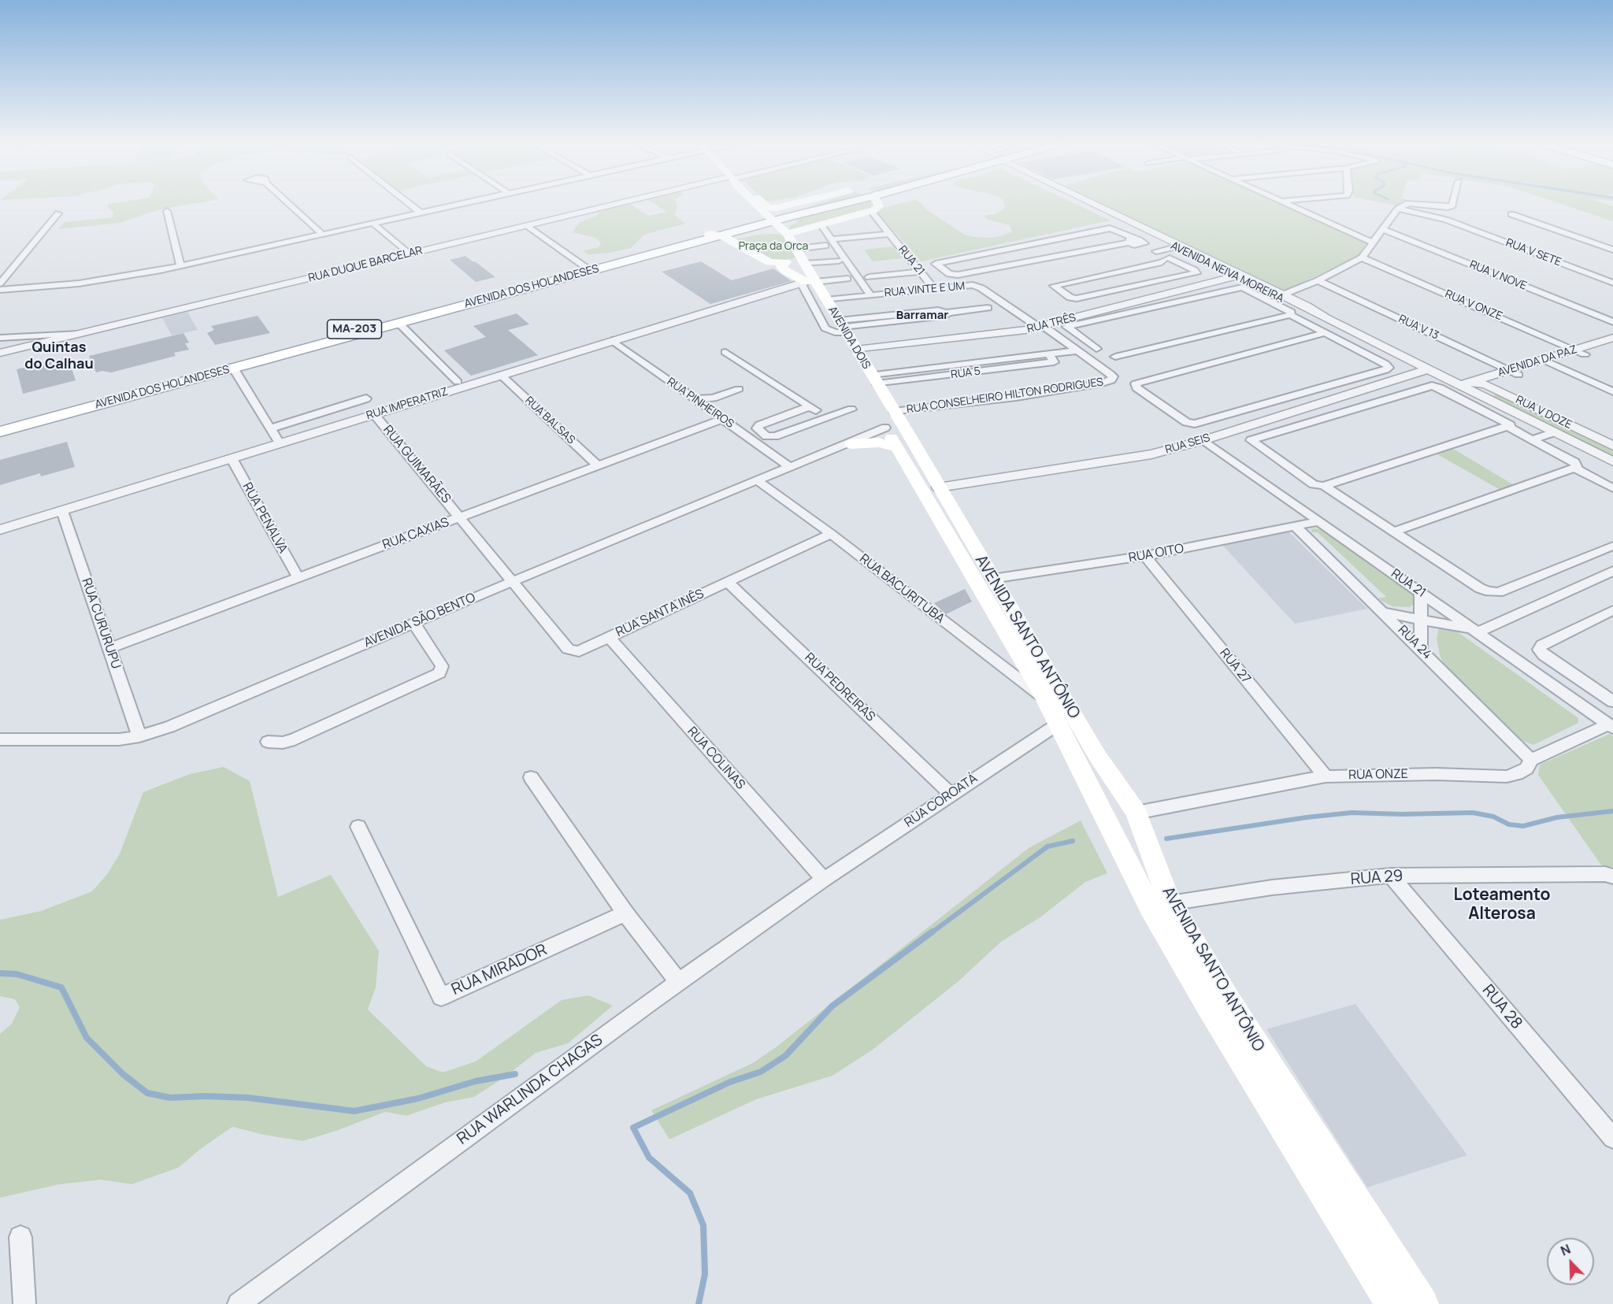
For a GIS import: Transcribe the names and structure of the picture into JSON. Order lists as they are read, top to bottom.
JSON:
{
  "streets": {
    "main road": [
      "AVENIDA DOS HOLANDESES",
      "MA-203",
      "AVENIDA DOIS",
      "AVENIDA SANTO ANTÔNIO"
    ],
    "street": [
      "RUA V SETE",
      "RUA 21",
      "RUA DUQUE BARCELAR",
      "AVENIDA NEIVA MOREIRA",
      "RUA V NOVE",
      "RUA VINTE E UM",
      "RUA V ONZE",
      "RUA TRÊS",
      "RUA V 13",
      "AVENIDA DA PAZ",
      "RUA 5",
      "RUA CONSELHEIRO HILTON RODRIGUES",
      "RUA PINHEIROS",
      "RUA IMPERATRIZ",
      "RUA V DOZE",
      "RUA BALSAS",
      "RUA SEIS",
      "RUA GUIMARÃES",
      "RUA PENALVA",
      "RUA CAXIAS",
      "RUA OITO",
      "RUA BACURITUBA",
      "RUA SANTA INÊS",
      "AVENIDA SÃO BENTO",
      "RUA CURURUPU",
      "RUA 24",
      "RUA 27",
      "RUA PEDREIRAS",
      "RUA COLINAS",
      "RUA ONZE",
      "RUA COROATÁ",
      "RUA 29",
      "RUA MIRADOR",
      "RUA 28",
      "RUA WARLINDA CHAGAS"
    ]
  },
  "crossings": [
    ["RUA 21", "RUA VINTE E UM"],
    ["RUA 21", "RUA SEIS"],
    ["RUA 21", "RUA OITO"],
    ["RUA 21", "RUA ONZE"],
    ["AVENIDA NEIVA MOREIRA", "RUA TRÊS"],
    ["AVENIDA NEIVA MOREIRA", "AVENIDA DA PAZ"],
    ["AVENIDA NEIVA MOREIRA", "RUA SEIS"],
    ["AVENIDA DOS HOLANDESES", "AVENIDA DOIS"],
    ["RUA VINTE E UM", "RUA TRÊS"],
    ["RUA VINTE E UM", "AVENIDA DOIS"],
    ["RUA VINTE E UM", "RUA CONSELHEIRO HILTON RODRIGUES"],
    ["RUA V ONZE", "AVENIDA DA PAZ"],
    ["RUA TRÊS", "AVENIDA DOIS"],
    ["RUA TRÊS", "RUA CONSELHEIRO HILTON RODRIGUES"],
    ["RUA V 13", "AVENIDA DA PAZ"],
    ["AVENIDA DOIS", "RUA 5"],
    ["AVENIDA DOIS", "RUA CONSELHEIRO HILTON RODRIGUES"],
    ["AVENIDA DOIS", "RUA IMPERATRIZ"],
    ["AVENIDA DOIS", "AVENIDA SÃO BENTO"],
    ["AVENIDA DOIS", "AVENIDA SANTO ANTÔNIO"],
    ["AVENIDA DA PAZ", "RUA V DOZE"],
    ["RUA 5", "RUA CONSELHEIRO HILTON RODRIGUES"],
    ["RUA CONSELHEIRO HILTON RODRIGUES", "AVENIDA SÃO BENTO"],
    ["RUA CONSELHEIRO HILTON RODRIGUES", "AVENIDA SANTO ANTÔNIO"],
    ["RUA PINHEIROS", "RUA IMPERATRIZ"],
    ["RUA PINHEIROS", "RUA CAXIAS"],
    ["RUA PINHEIROS", "AVENIDA SÃO BENTO"],
    ["RUA IMPERATRIZ", "RUA BALSAS"],
    ["RUA IMPERATRIZ", "RUA GUIMARÃES"],
    ["RUA IMPERATRIZ", "RUA PENALVA"],
    ["RUA IMPERATRIZ", "RUA CURURUPU"],
    ["RUA BALSAS", "RUA CAXIAS"],
    ["RUA SEIS", "AVENIDA SANTO ANTÔNIO"],
    ["RUA GUIMARÃES", "RUA CAXIAS"],
    ["RUA GUIMARÃES", "RUA SANTA INÊS"],
    ["RUA GUIMARÃES", "AVENIDA SÃO BENTO"],
    ["RUA PENALVA", "RUA CAXIAS"],
    ["RUA CAXIAS", "RUA CURURUPU"],
    ["RUA OITO", "AVENIDA SANTO ANTÔNIO"],
    ["RUA OITO", "RUA 24"],
    ["RUA OITO", "RUA 27"],
    ["RUA BACURITUBA", "RUA SANTA INÊS"],
    ["RUA BACURITUBA", "AVENIDA SÃO BENTO"],
    ["RUA BACURITUBA", "AVENIDA SANTO ANTÔNIO"],
    ["RUA SANTA INÊS", "AVENIDA SÃO BENTO"],
    ["RUA SANTA INÊS", "RUA PEDREIRAS"],
    ["RUA SANTA INÊS", "RUA COLINAS"],
    ["AVENIDA SÃO BENTO", "RUA CURURUPU"],
    ["AVENIDA SÃO BENTO", "AVENIDA SANTO ANTÔNIO"],
    ["AVENIDA SANTO ANTÔNIO", "RUA ONZE"],
    ["AVENIDA SANTO ANTÔNIO", "RUA COROATÁ"],
    ["AVENIDA SANTO ANTÔNIO", "RUA 29"],
    ["RUA 24", "RUA ONZE"],
    ["RUA 27", "RUA ONZE"],
    ["RUA PEDREIRAS", "RUA COROATÁ"],
    ["RUA COLINAS", "RUA COROATÁ"],
    ["RUA COLINAS", "RUA WARLINDA CHAGAS"],
    ["RUA COROATÁ", "RUA WARLINDA CHAGAS"],
    ["RUA 29", "RUA 28"]
  ],
  "districts": ["Barramar", "Quintas do Calhau", "Loteamento Alterosa"],
  "parks": ["Praça da Orca"],
  "north": "top left"
}
